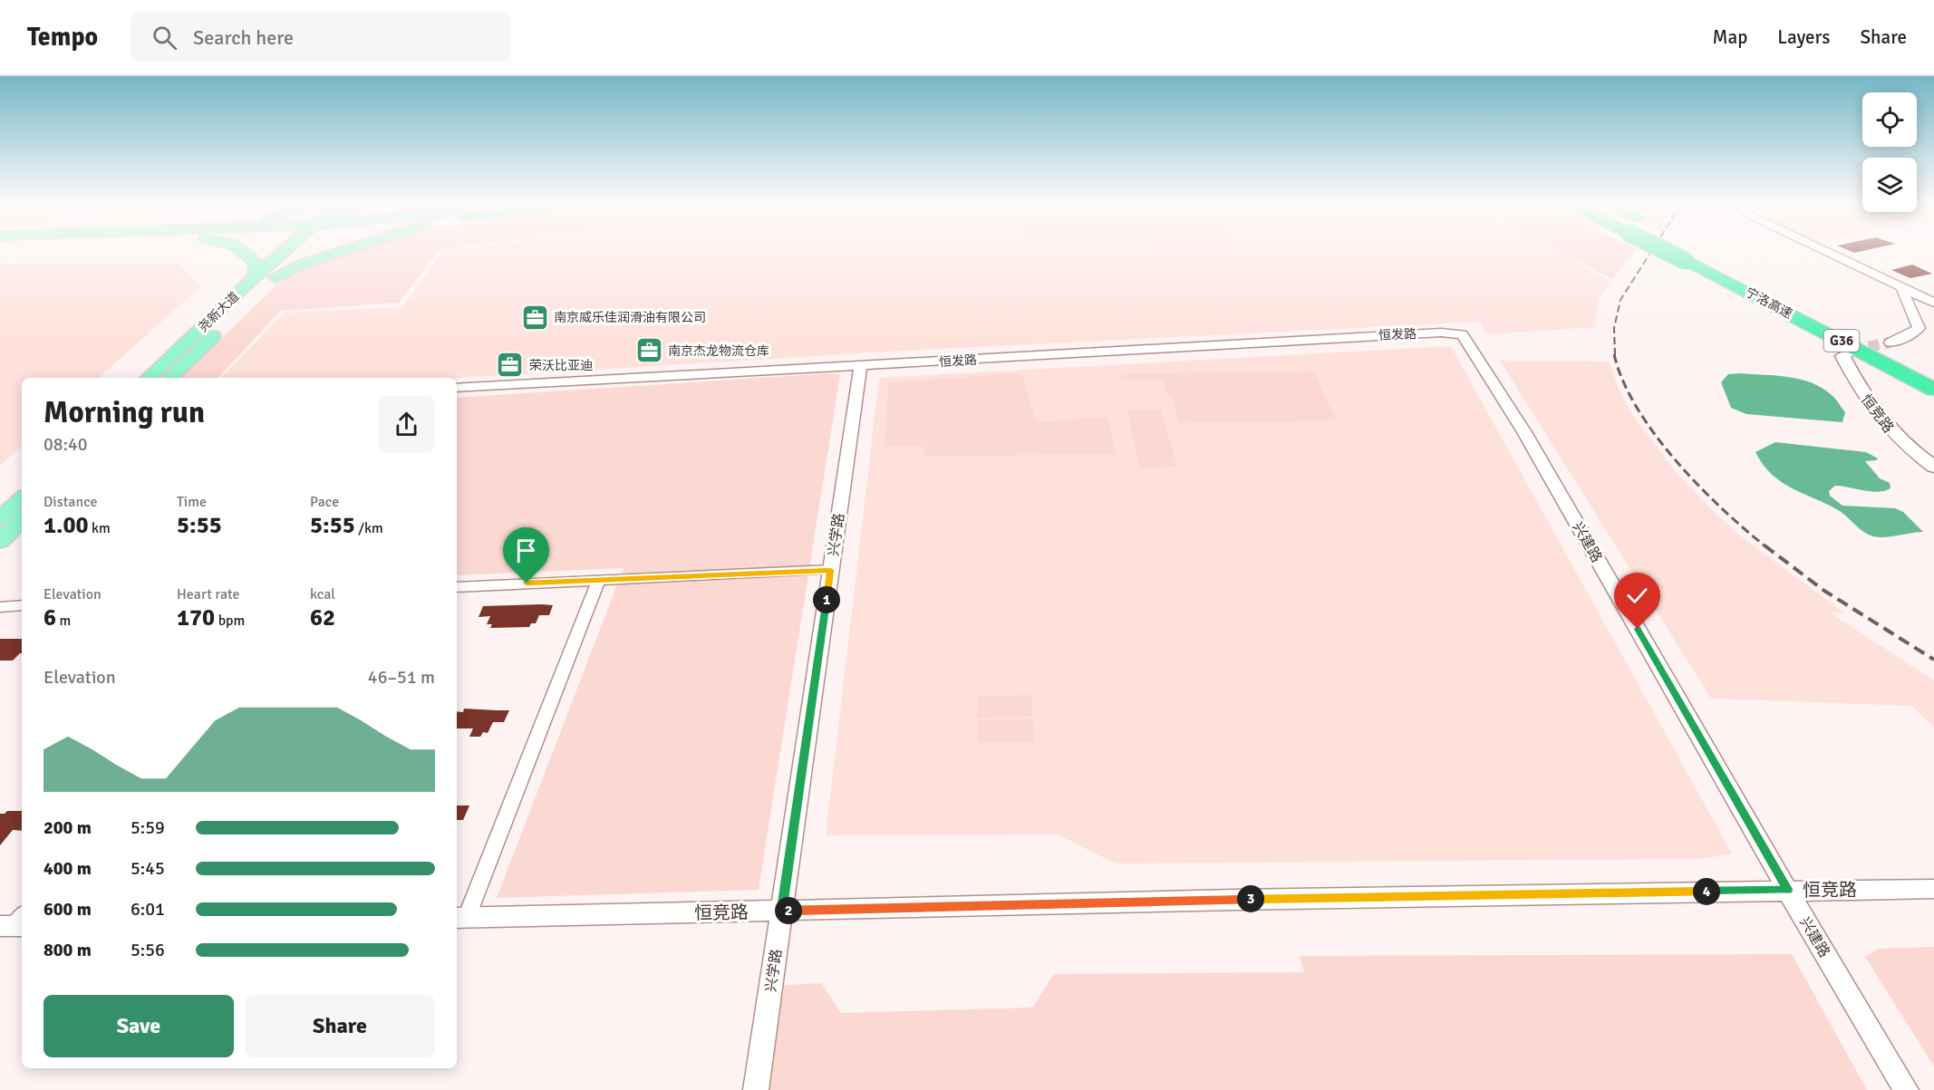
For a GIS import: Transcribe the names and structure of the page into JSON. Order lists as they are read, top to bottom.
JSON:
{
  "streets": {
    "highway": ["宁洛高速", "G36"],
    "main road": ["尧新大道", "恒竞路"],
    "street": ["恒发路", "兴学路", "兴建路"]
  },
  "crossings": [
    ["恒发路", "兴学路"],
    ["恒发路", "兴建路"],
    ["恒竞路", "兴学路"],
    ["恒竞路", "兴建路"]
  ],
  "places": {
    "office": ["南京威乐佳润滑油有限公司", "南京杰龙物流仓库", "荣沃比亚迪"]
  },
  "page": {
    "header": "Tempo",
    "search": "Search here",
    "nav": ["Map", "Layers", "Share"],
    "heading": ["Morning run", "08:40"],
    "stats": [
      ["Distance", "1.00 km"],
      ["Time", "5:55"],
      ["Pace", "5:55 /km"],
      ["Elevation", "6 m"],
      ["Heart rate", "170 bpm"],
      ["kcal", "62"]
    ],
    "pins": [
      "1",
      "4",
      "3",
      "2"
    ],
    "chart": ["Elevation", "46–51 m"],
    "list": [
      {
        "name": "200 m",
        "note": "5:59"
      },
      {
        "name": "400 m",
        "note": "5:45"
      },
      {
        "name": "600 m",
        "note": "6:01"
      },
      {
        "name": "800 m",
        "note": "5:56"
      }
    ],
    "buttons": ["Save", "Share"]
  }
}
